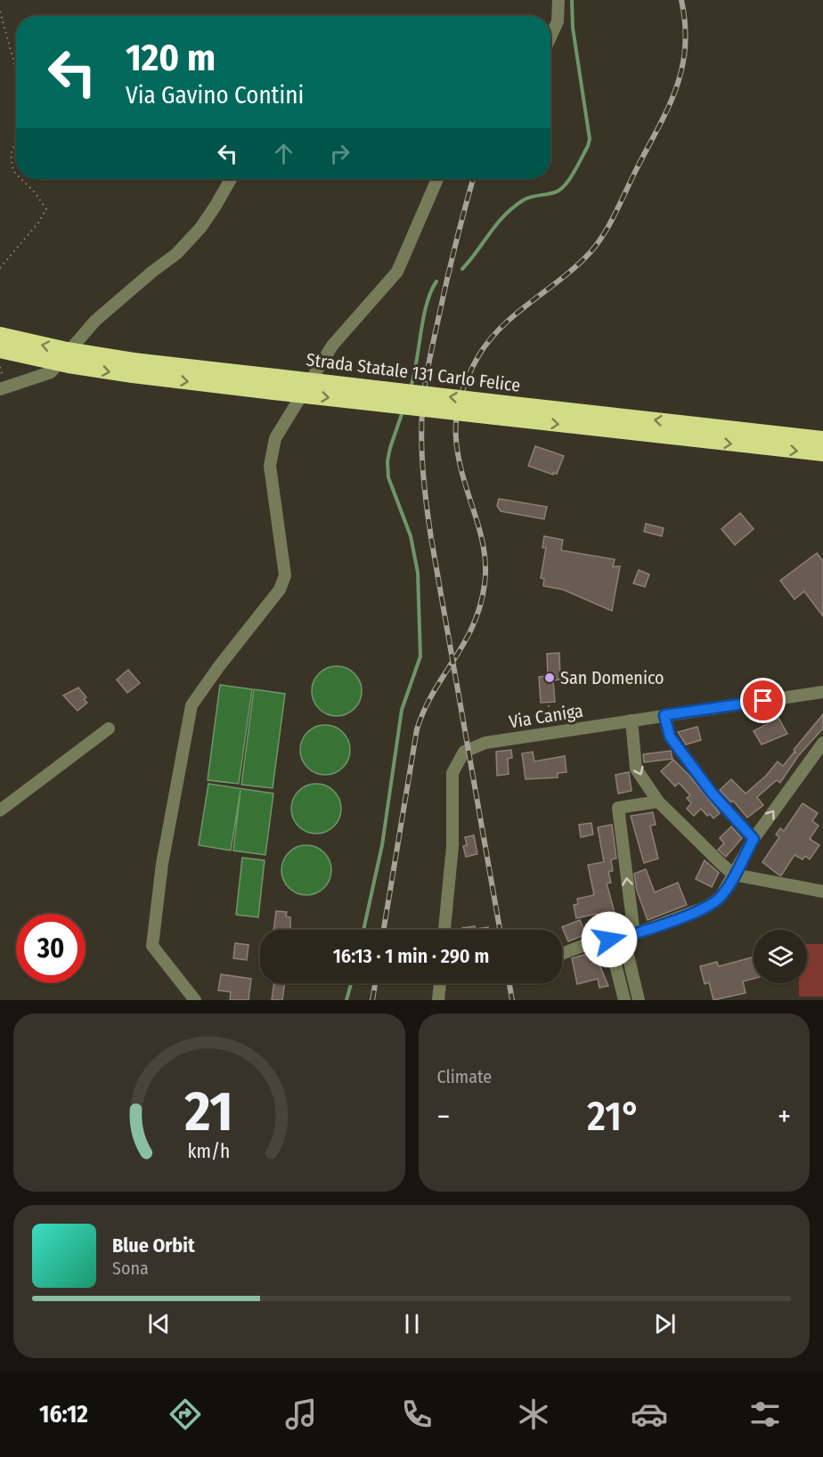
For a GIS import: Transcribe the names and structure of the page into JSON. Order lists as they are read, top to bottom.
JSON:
{
  "streets": {
    "highway": ["Strada Statale 131 Carlo Felice"],
    "street": ["Via Caniga"]
  },
  "places": ["San Domenico"],
  "page": {
    "turn": ["120 m", "Via Gavino Contini"],
    "limit": "30",
    "trip": "16:13 · 1 min · 290 m",
    "tile": "Climate",
    "heat": ["−", "21°", "+"],
    "song": ["Blue Orbit", "Sona"],
    "tabs": "16:12",
    "gauge": ["21", "km/h"]
  }
}
